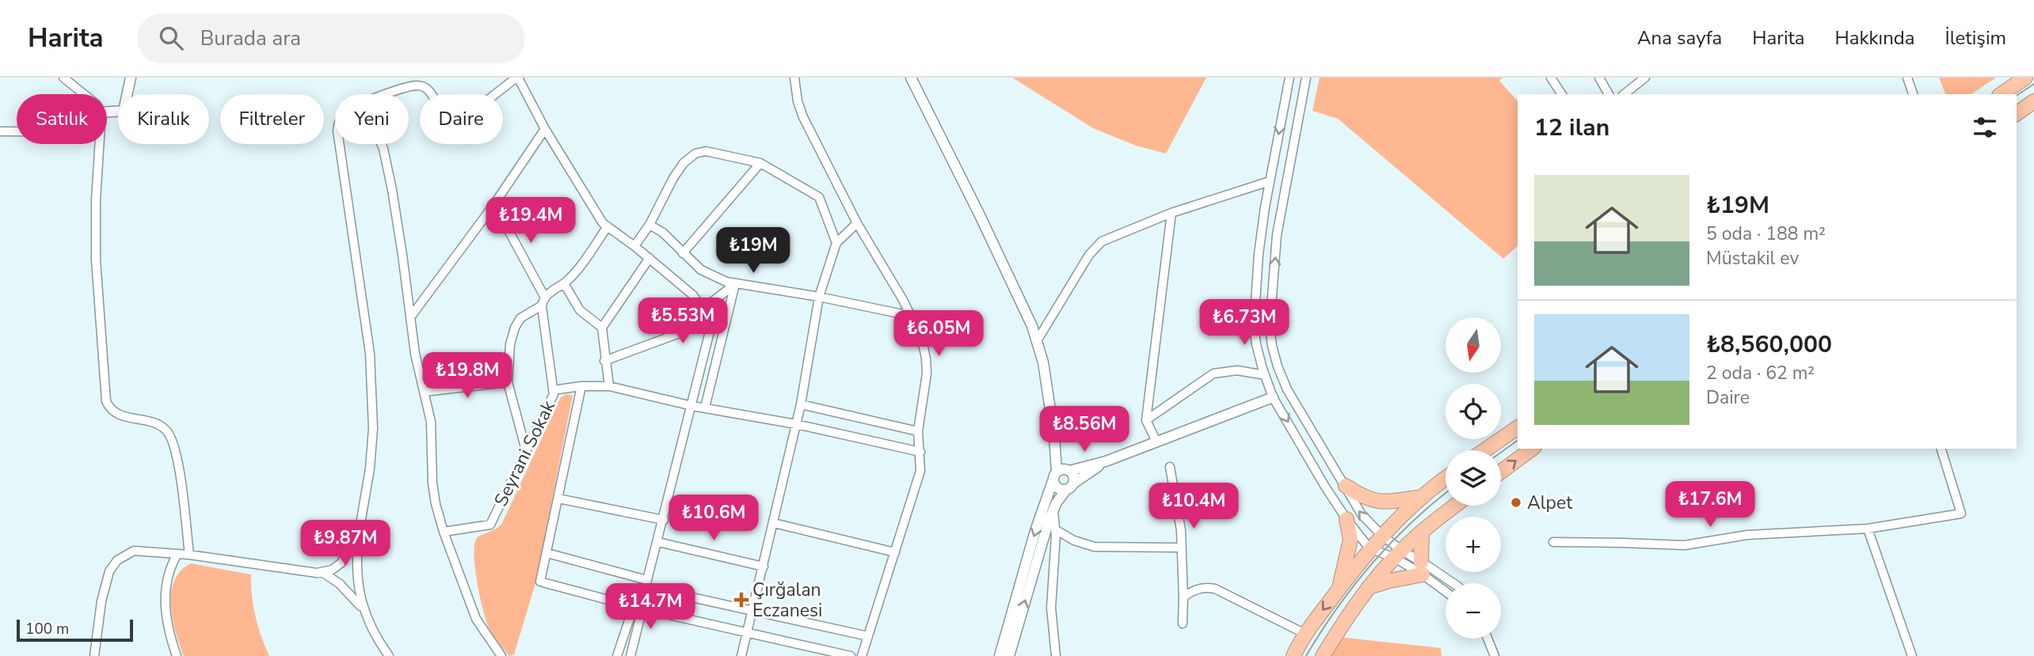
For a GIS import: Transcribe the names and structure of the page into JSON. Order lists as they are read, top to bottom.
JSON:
{
  "streets": {
    "street": ["Seyrani Sokak"]
  },
  "places": {
    "other": ["Alpet"],
    "health": ["Çırğalan Eczanesi"]
  },
  "scale_bar": "100 m",
  "north": "bottom",
  "page": {
    "header": "Harita",
    "search": "Burada ara",
    "nav": [
      "Ana sayfa",
      "Harita",
      "Hakkında",
      "İletişim"
    ],
    "chip": [
      "Satılık",
      "Kiralık",
      "Filtreler",
      "Yeni",
      "Daire"
    ],
    "heading": "12 ilan",
    "list": [
      {
        "name": "₺19M",
        "note": "5 oda · 188 m² · Müstakil ev"
      },
      {
        "name": "₺8,560,000",
        "note": "2 oda · 62 m² · Daire"
      }
    ],
    "price": [
      "₺19.4M",
      "₺19M",
      "₺5.53M",
      "₺6.73M",
      "₺6.05M",
      "₺19.8M",
      "₺8.56M",
      "₺17.6M",
      "₺10.4M",
      "₺10.6M",
      "₺9.87M",
      "₺14.7M"
    ],
    "map_buttons": ["+", "−"],
    "scale": "100 m"
  }
}
